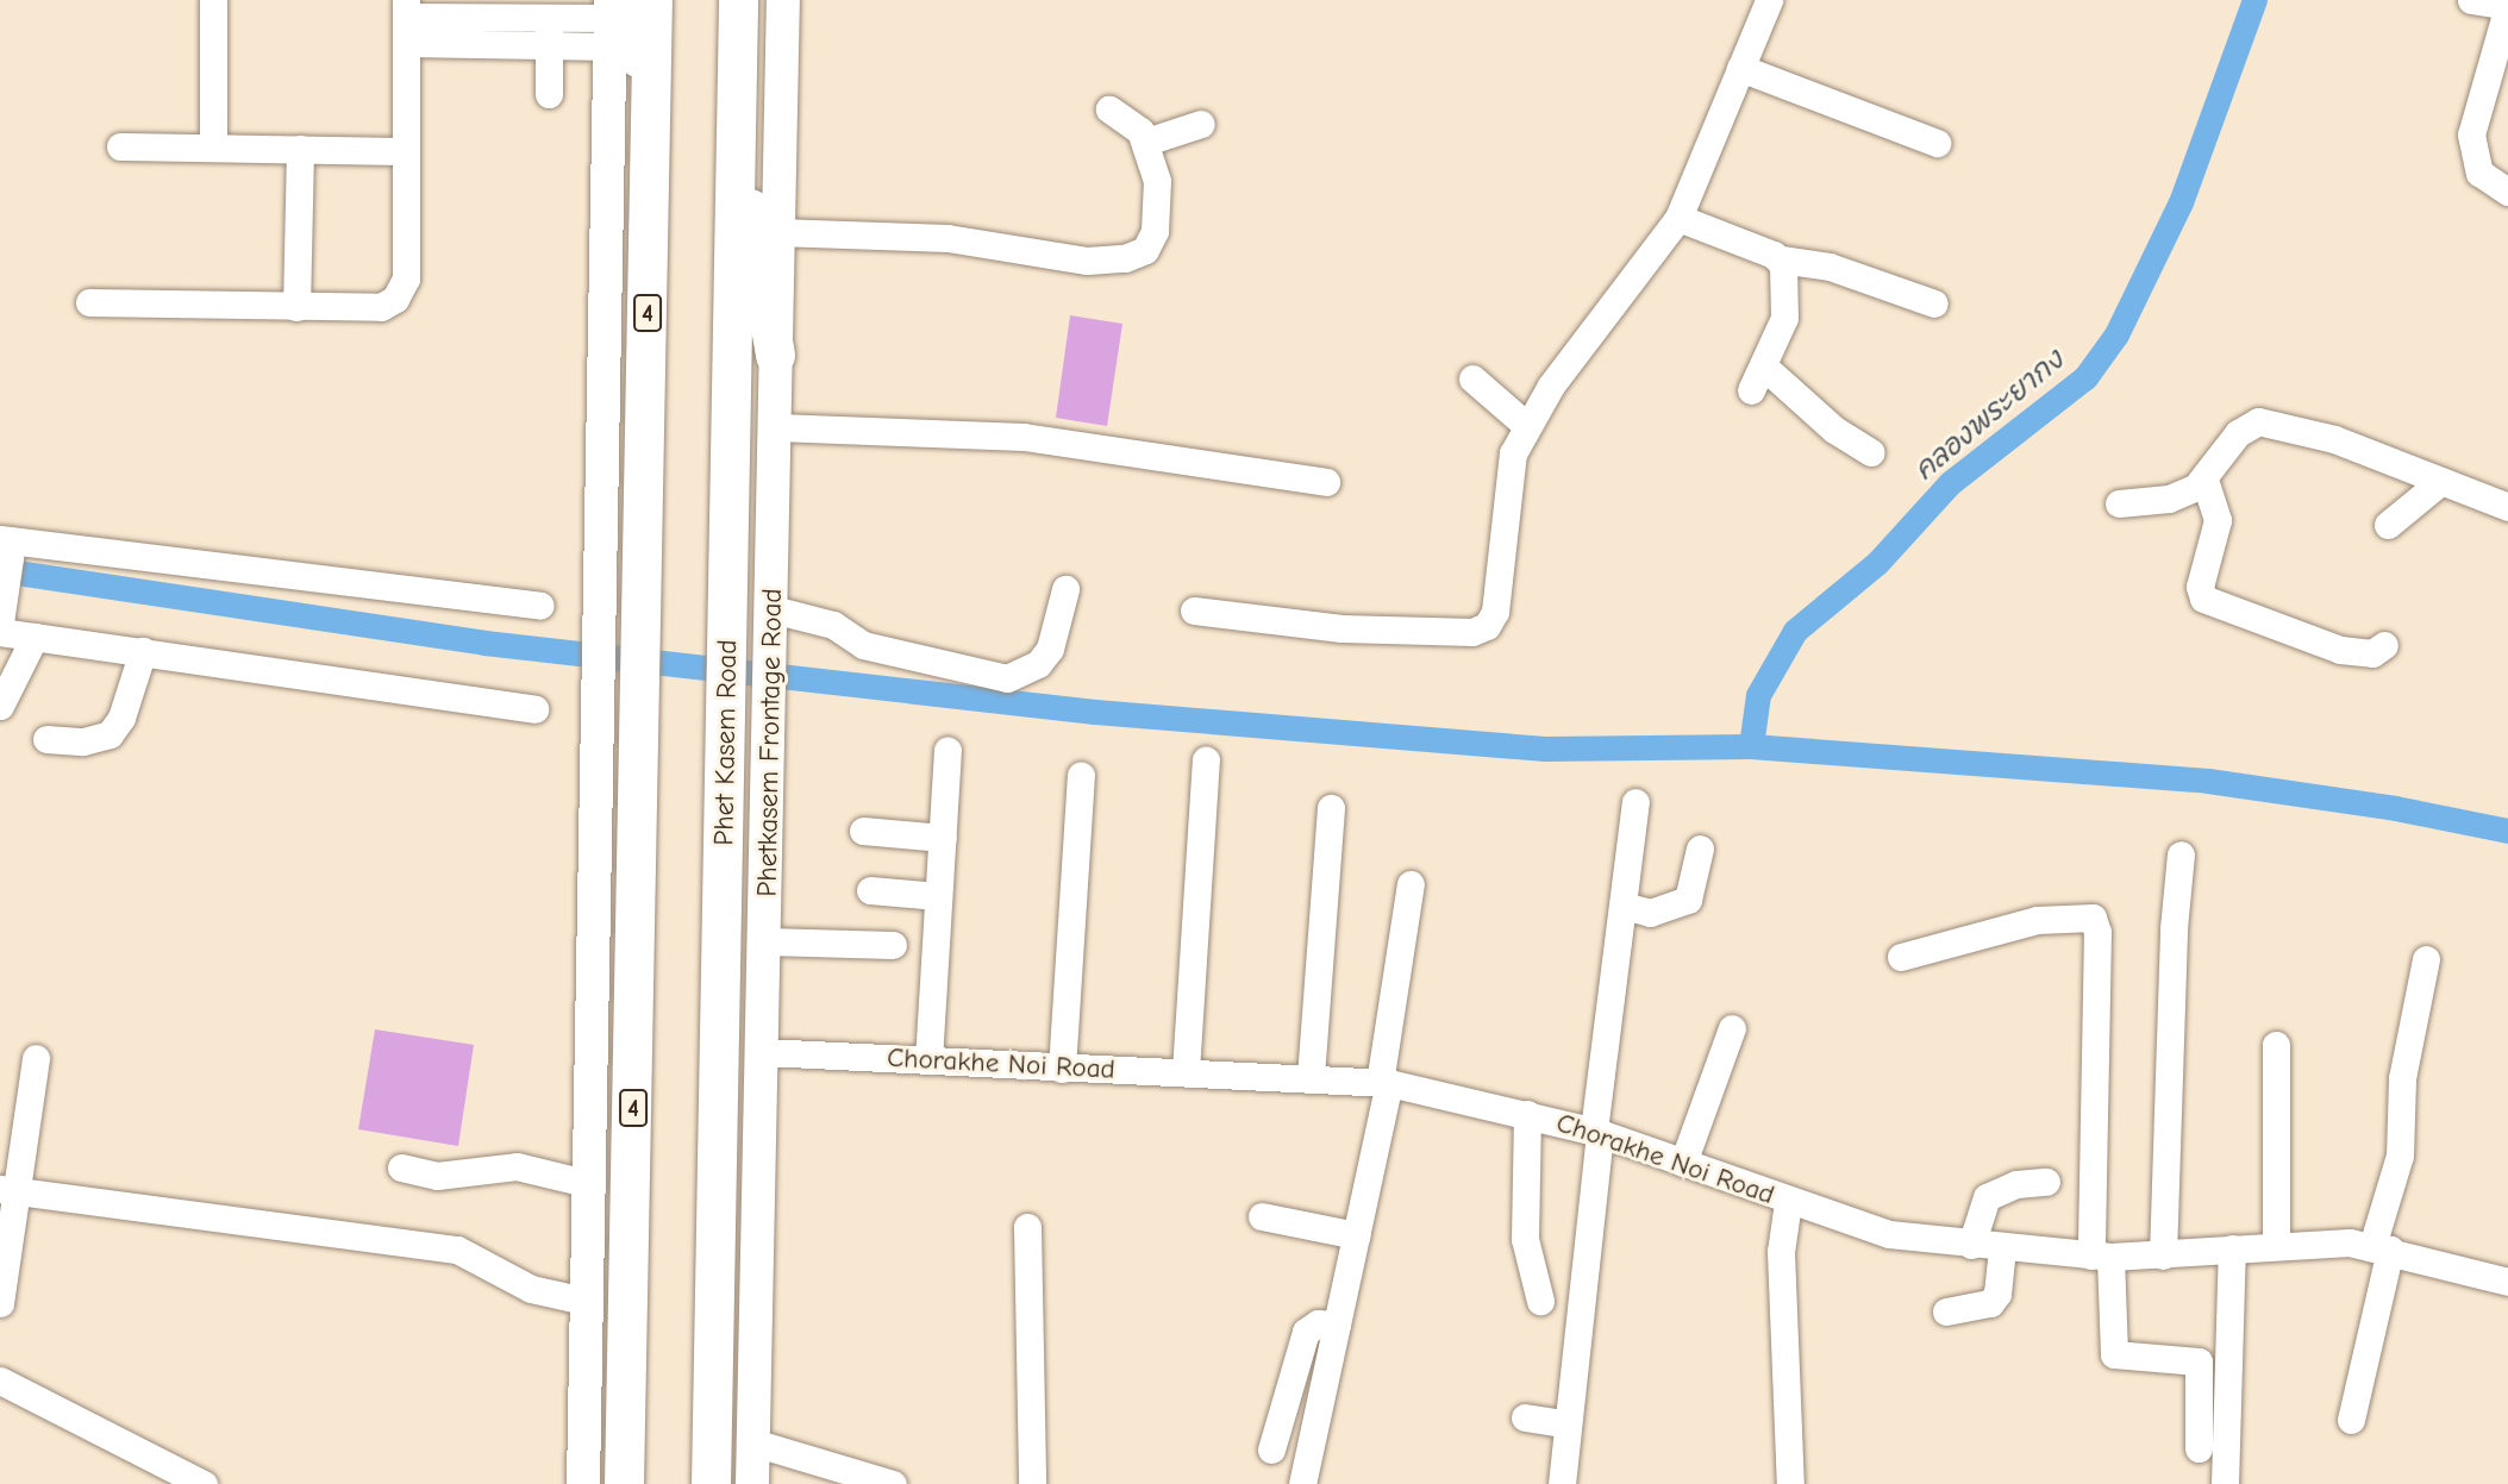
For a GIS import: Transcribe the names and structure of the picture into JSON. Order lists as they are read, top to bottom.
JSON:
{
  "streets": {
    "highway": ["4", "Phet Kasem Road"],
    "main road": ["Phetkasem Frontage Road"],
    "street": ["Chorakhe Noi Road"]
  },
  "crossings": [
    ["Phetkasem Frontage Road", "Chorakhe Noi Road"]
  ],
  "water": ["คลองพระยากง"]
}
